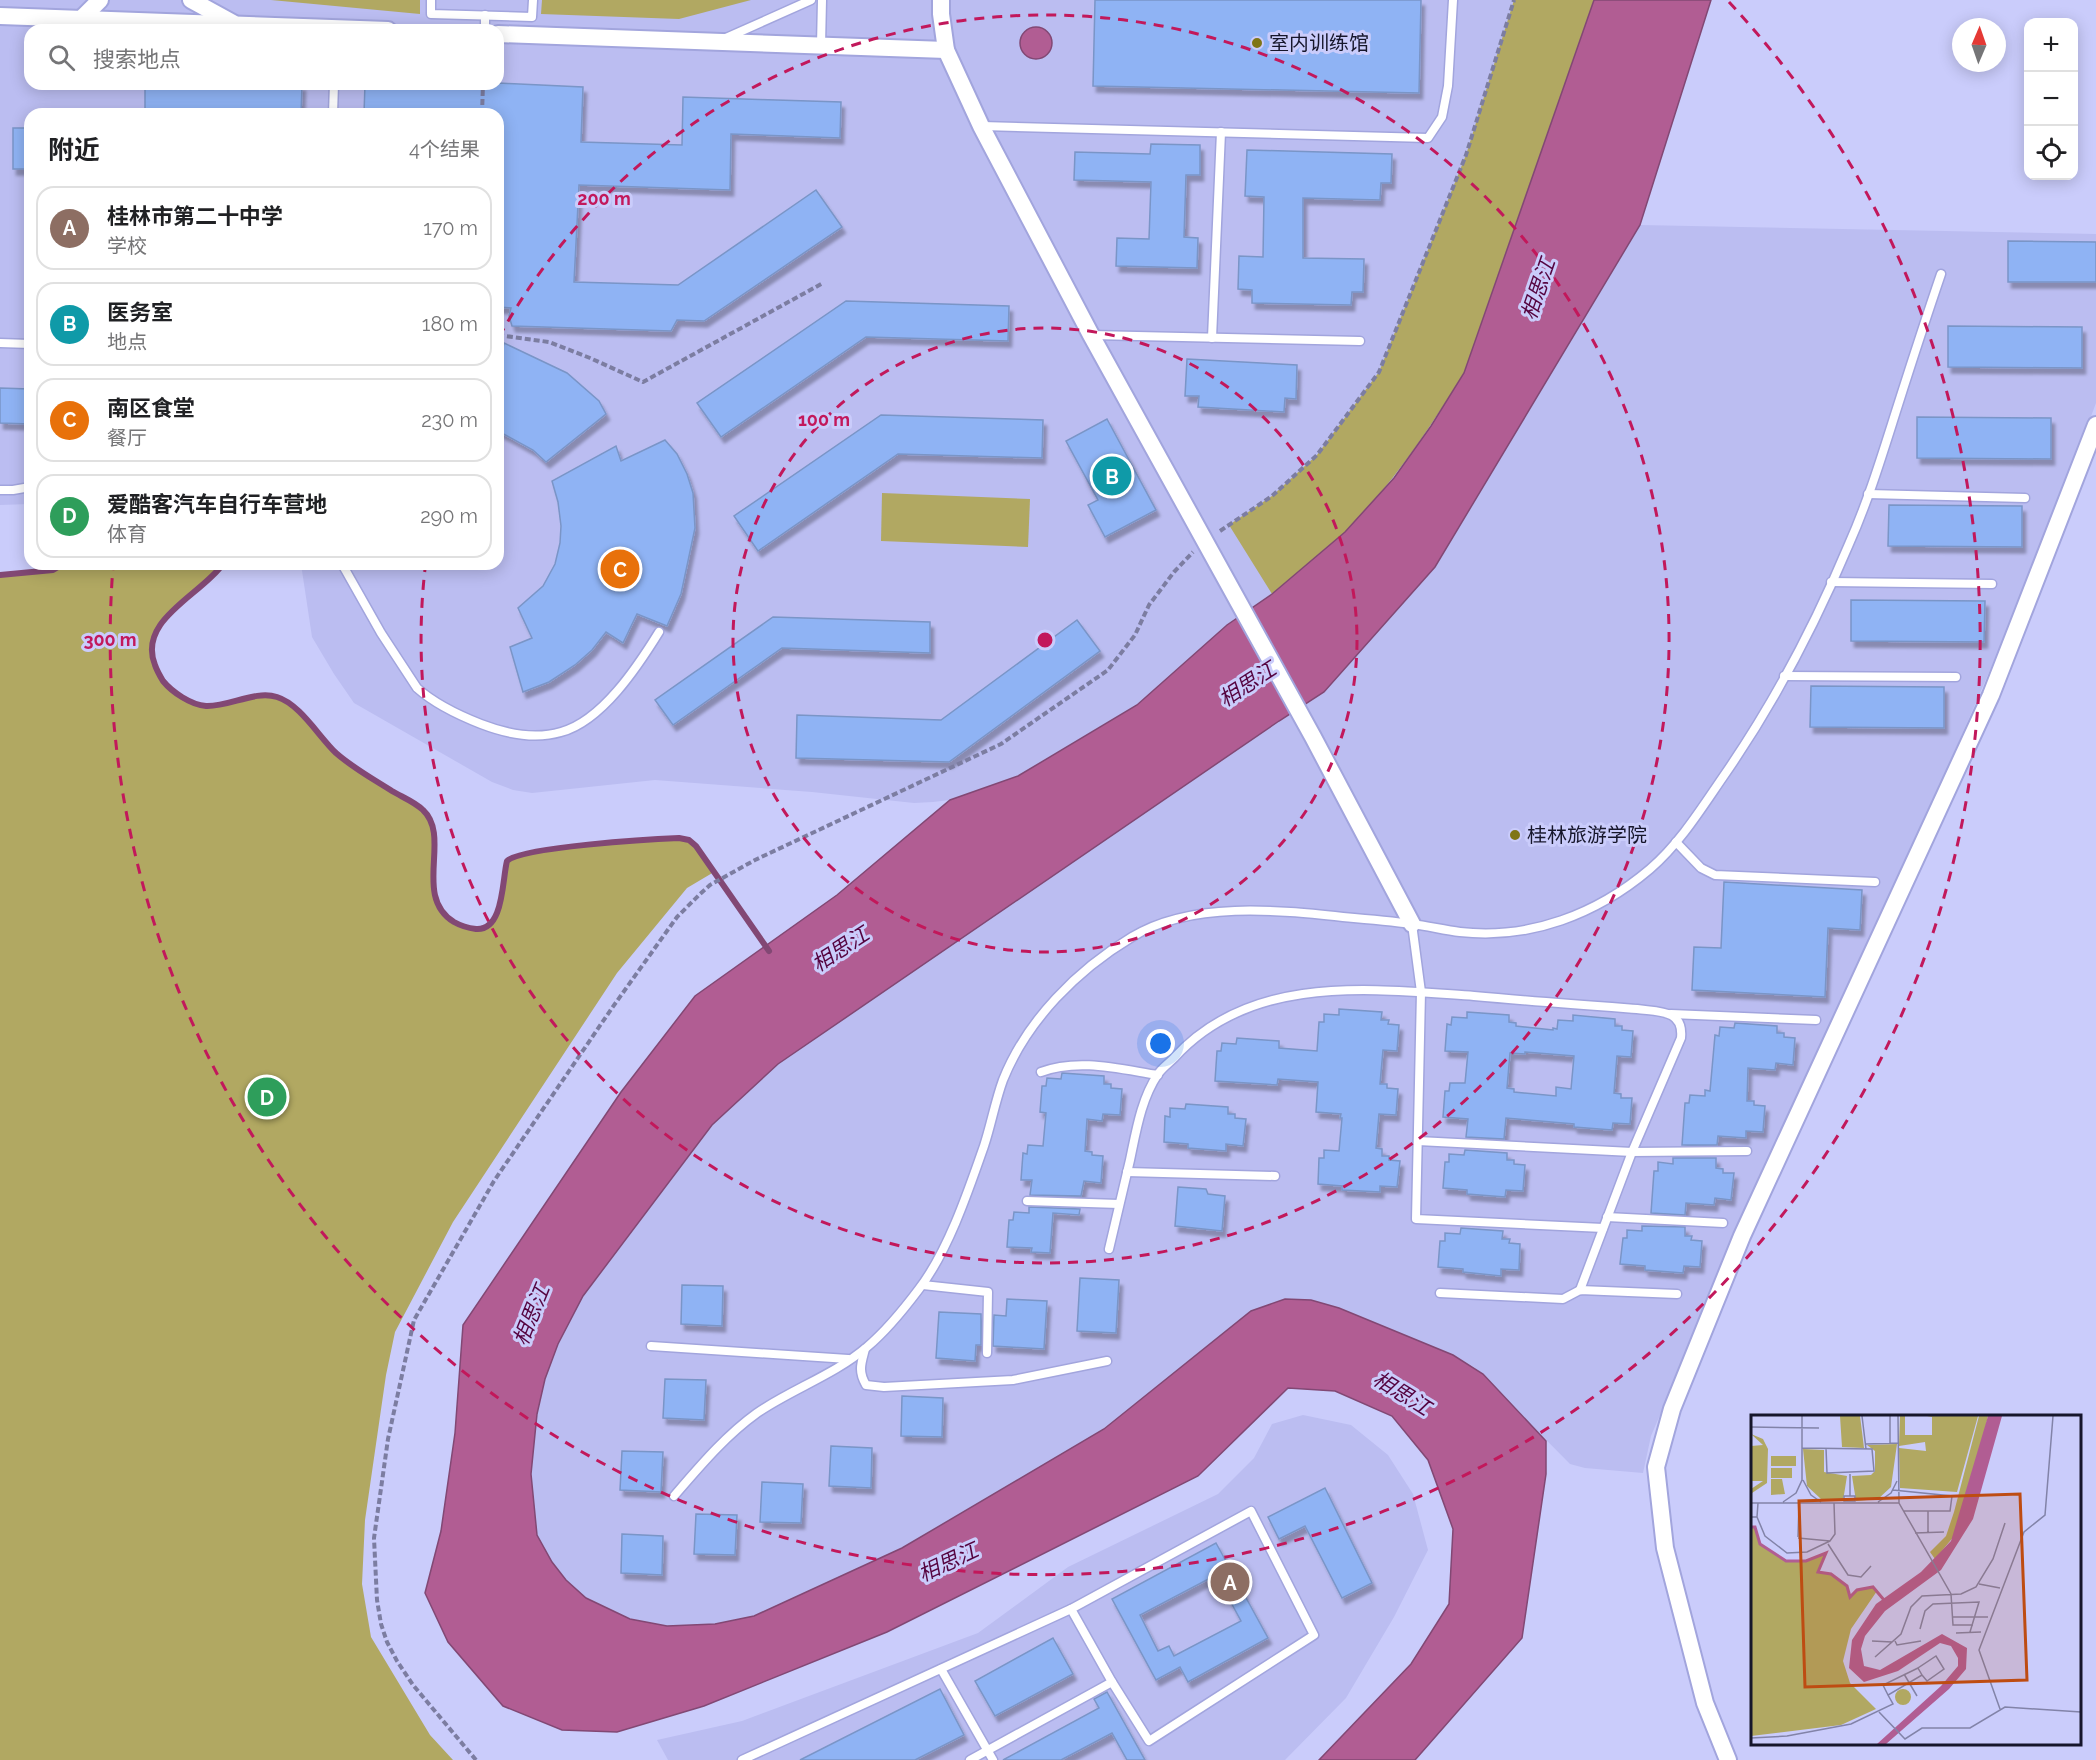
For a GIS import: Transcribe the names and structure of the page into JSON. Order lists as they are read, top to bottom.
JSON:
{
  "water": ["相思江"],
  "places": ["室内训练馆", "桂林旅游学院"],
  "north": "top",
  "page": {
    "map_buttons": ["+", "−"],
    "search": "搜索地点",
    "heading": ["附近", "4个结果"],
    "list": [
      {
        "mark": "A",
        "name": "桂林市第二十中学",
        "note": "学校",
        "value": "170 m"
      },
      {
        "mark": "B",
        "name": "医务室",
        "note": "地点",
        "value": "180 m"
      },
      {
        "mark": "C",
        "name": "南区食堂",
        "note": "餐厅",
        "value": "230 m"
      },
      {
        "mark": "D",
        "name": "爱酷客汽车自行车营地",
        "note": "体育",
        "value": "290 m"
      }
    ],
    "pins": [
      "B",
      "C",
      "D",
      "A"
    ]
  },
  "rings": ["200 m", "100 m", "300 m"]
}
